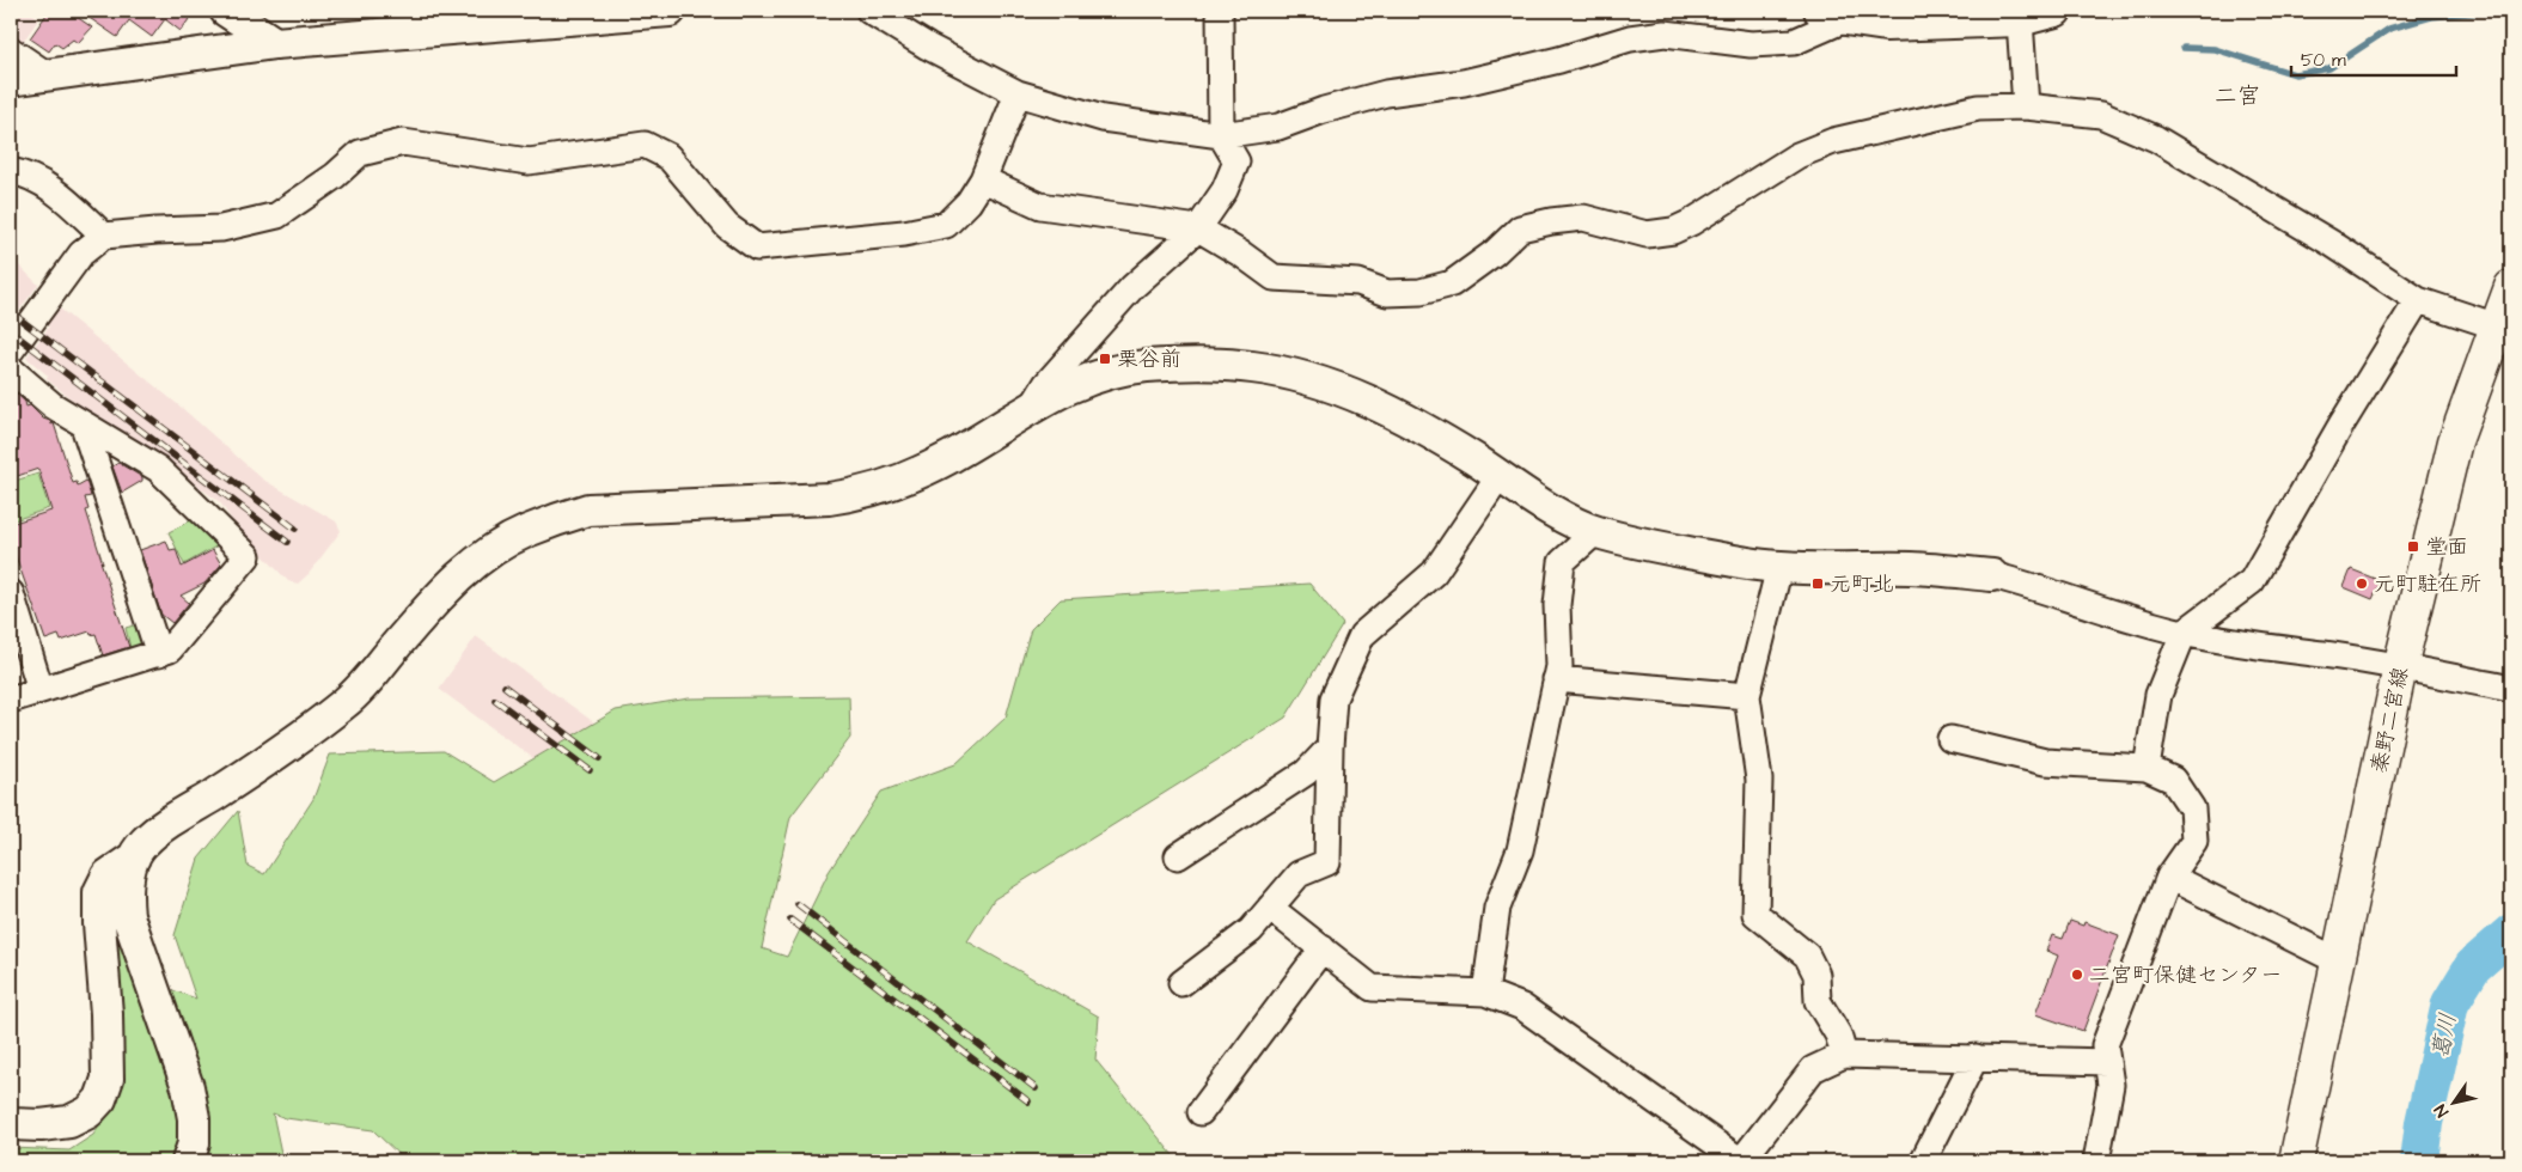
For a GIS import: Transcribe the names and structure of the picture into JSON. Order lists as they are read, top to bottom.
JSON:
{
  "streets": {
    "main road": ["秦野二宮線"]
  },
  "districts": ["二宮"],
  "water": ["葛川"],
  "places": {
    "transit": ["栗谷前", "堂面", "元町北"],
    "other": ["元町駐在所", "二宮町保健センター"]
  },
  "scale_bar": "50 m",
  "north": "bottom left"
}
